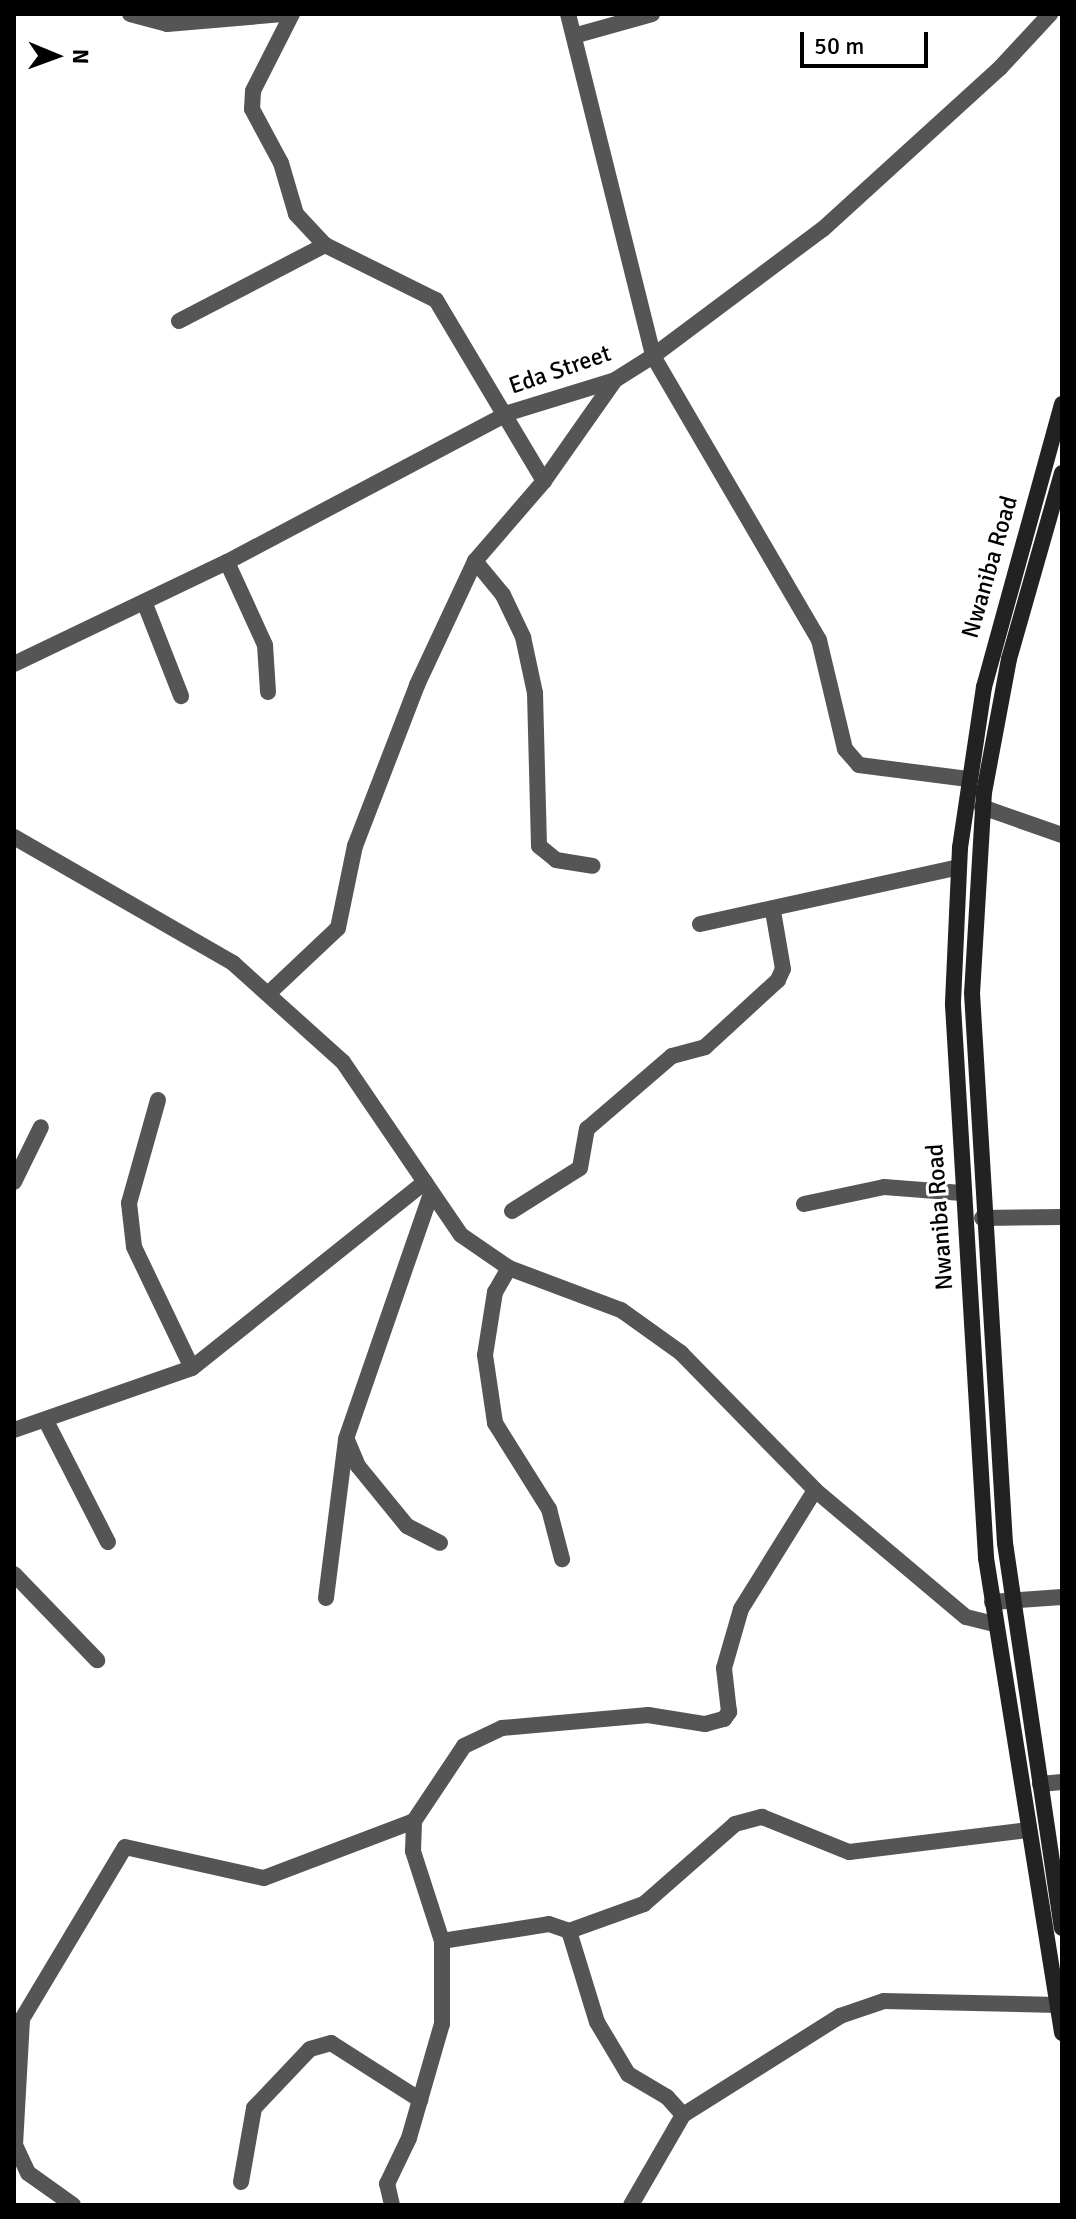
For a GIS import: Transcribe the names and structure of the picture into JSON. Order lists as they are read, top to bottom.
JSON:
{
  "streets": {
    "main road": ["Nwaniba Road"],
    "street": ["Eda Street"]
  },
  "scale_bar": "50 m",
  "north": "right"
}
